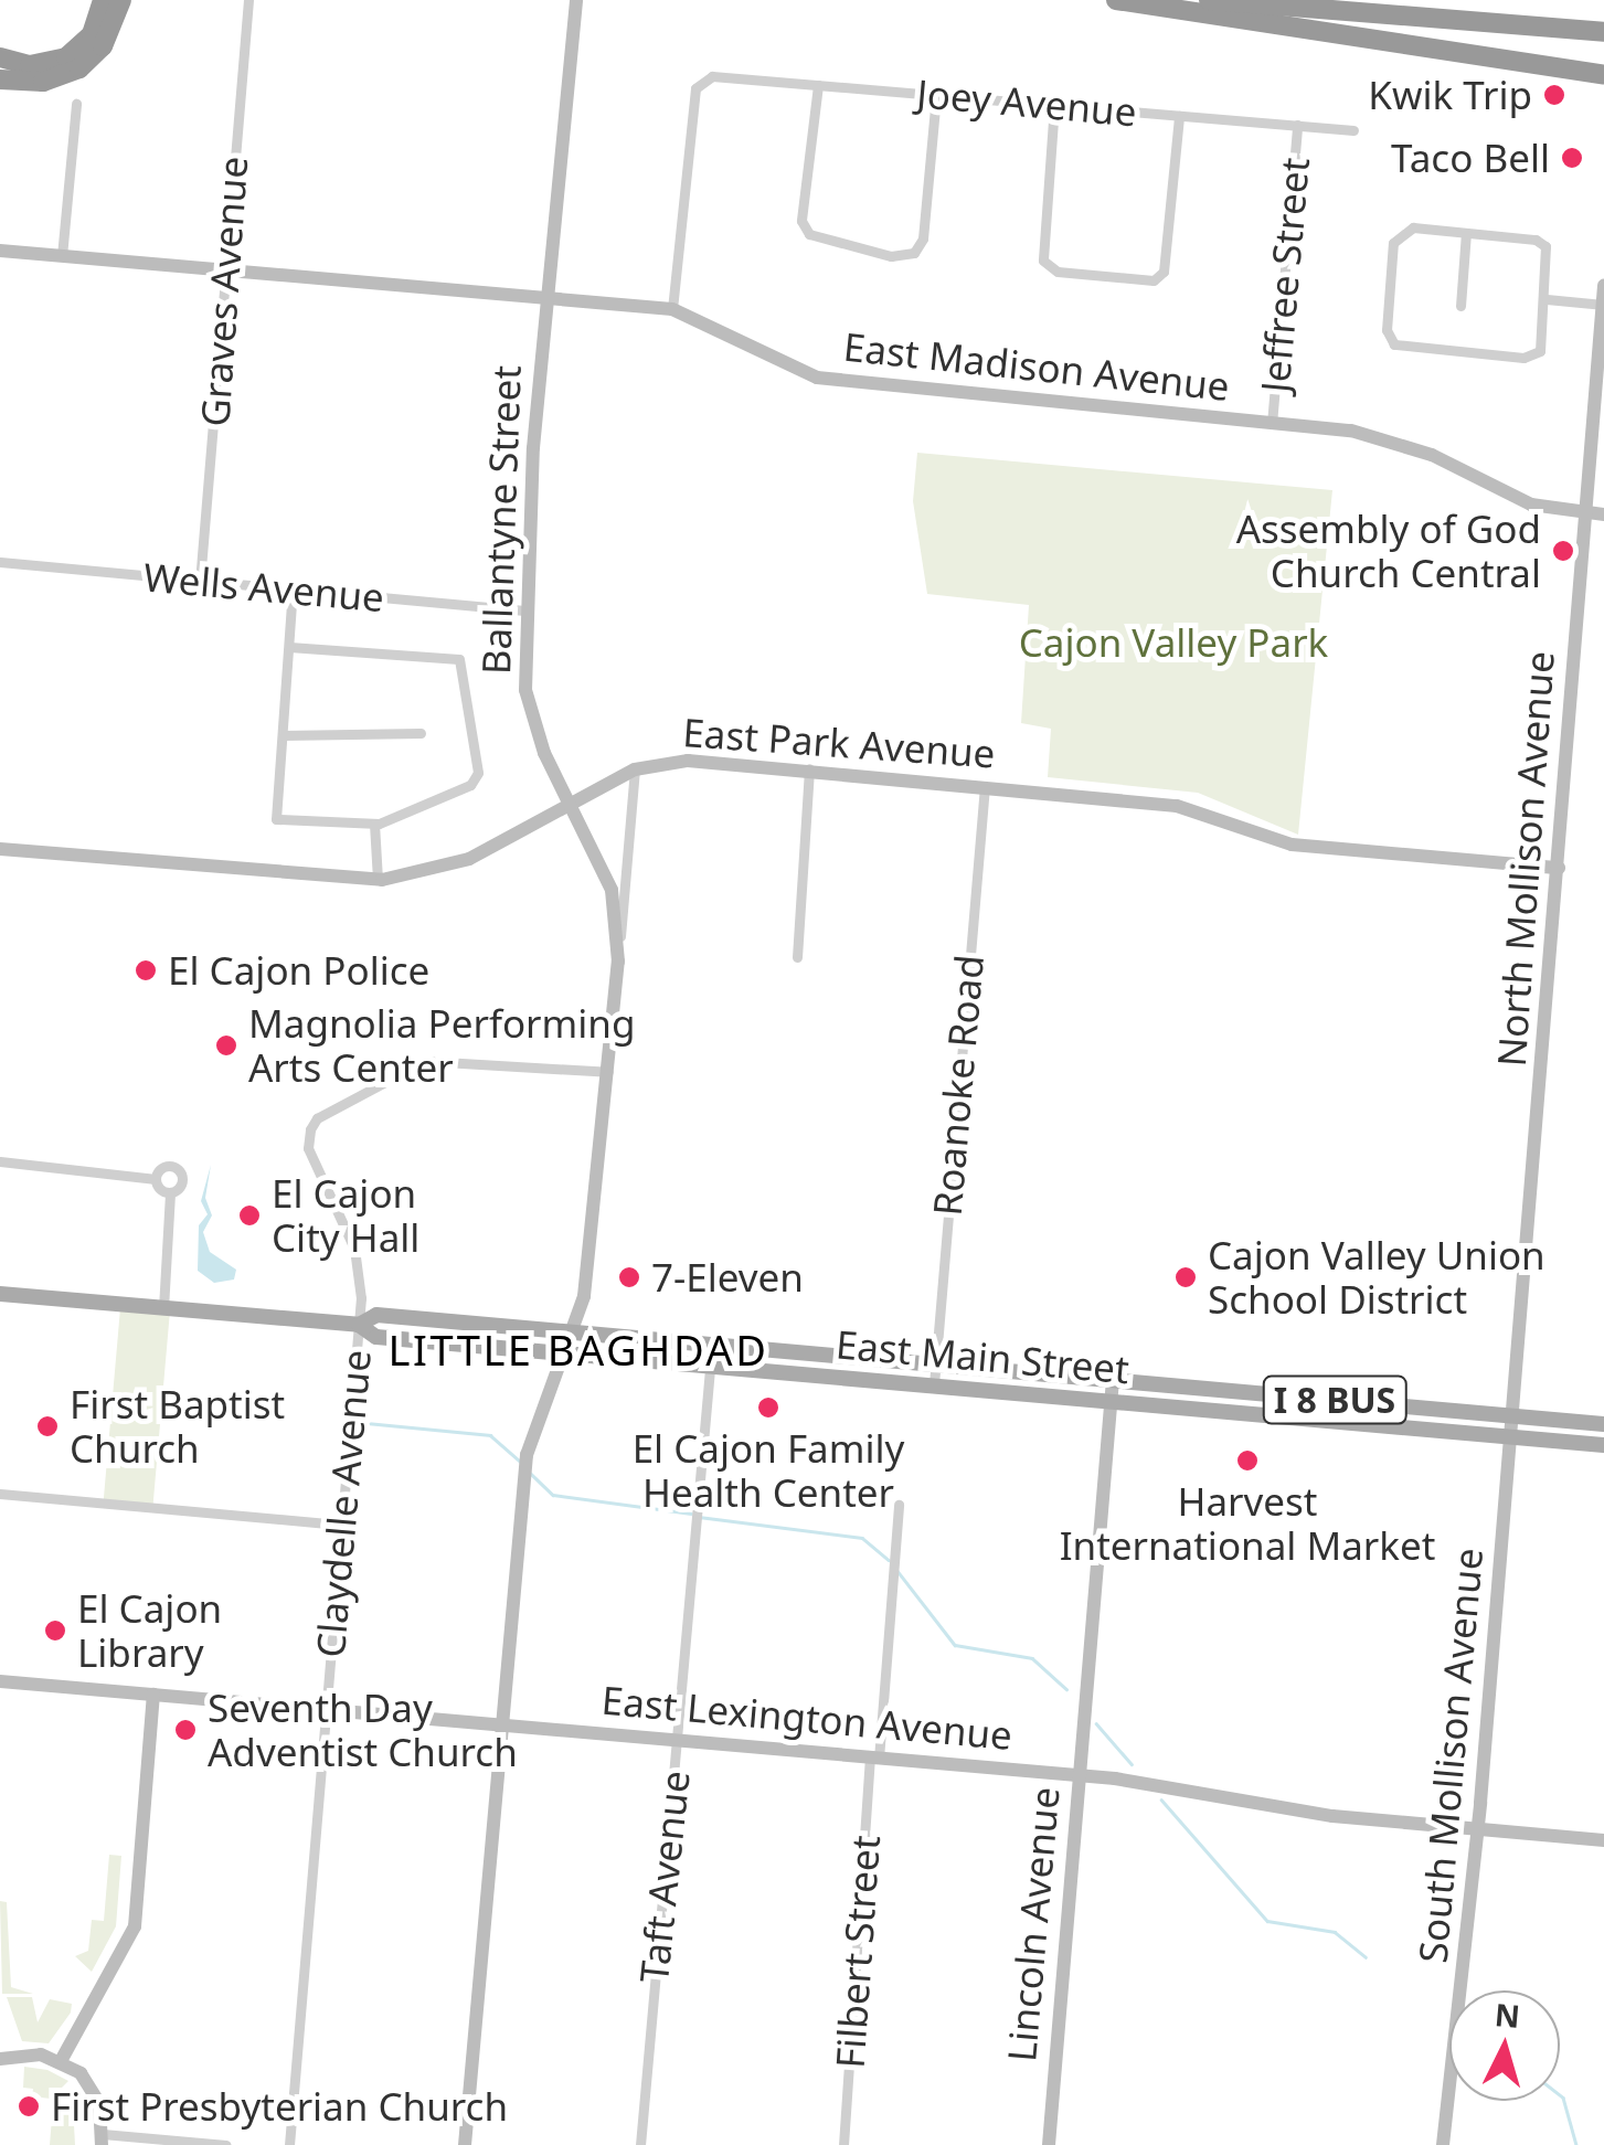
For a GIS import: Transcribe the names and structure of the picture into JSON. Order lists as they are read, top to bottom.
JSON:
{
  "streets": {
    "main road": ["East Main Street", "I 8 BUS"],
    "street": [
      "Joey Avenue",
      "Jeffree Street",
      "Graves Avenue",
      "East Madison Avenue",
      "Ballantyne Street",
      "Wells Avenue",
      "East Park Avenue",
      "North Mollison Avenue",
      "Roanoke Road",
      "Claydelle Avenue",
      "East Lexington Avenue",
      "South Mollison Avenue",
      "Taft Avenue",
      "Lincoln Avenue",
      "Filbert Street"
    ]
  },
  "crossings": [
    ["Joey Avenue", "Jeffree Street"],
    ["Joey Avenue", "East Madison Avenue"],
    ["Jeffree Street", "East Madison Avenue"],
    ["Graves Avenue", "East Madison Avenue"],
    ["Graves Avenue", "Wells Avenue"],
    ["East Madison Avenue", "Ballantyne Street"],
    ["East Madison Avenue", "North Mollison Avenue"],
    ["Ballantyne Street", "Wells Avenue"],
    ["Ballantyne Street", "East Park Avenue"],
    ["Ballantyne Street", "East Main Street"],
    ["Ballantyne Street", "Claydelle Avenue"],
    ["Ballantyne Street", "East Lexington Avenue"],
    ["East Park Avenue", "North Mollison Avenue"],
    ["East Park Avenue", "Roanoke Road"],
    ["North Mollison Avenue", "East Main Street"],
    ["North Mollison Avenue", "South Mollison Avenue"],
    ["Roanoke Road", "East Main Street"],
    ["East Main Street", "Claydelle Avenue"],
    ["East Main Street", "South Mollison Avenue"],
    ["East Main Street", "Taft Avenue"],
    ["East Main Street", "Lincoln Avenue"],
    ["Claydelle Avenue", "East Lexington Avenue"],
    ["East Lexington Avenue", "South Mollison Avenue"],
    ["East Lexington Avenue", "Taft Avenue"],
    ["East Lexington Avenue", "Lincoln Avenue"],
    ["East Lexington Avenue", "Filbert Street"]
  ],
  "districts": ["LITTLE BAGHDAD"],
  "parks": ["Cajon Valley Park"],
  "places": [
    "Kwik Trip",
    "Taco Bell",
    "Assembly of God Church Central",
    "El Cajon Police",
    "Magnolia Performing Arts Center",
    "El Cajon City Hall",
    "7-Eleven",
    "Cajon Valley Union School District",
    "El Cajon Family Health Center",
    "First Baptist Church",
    "Harvest International Market",
    "El Cajon Library",
    "Seventh Day Adventist Church",
    "First Presbyterian Church"
  ],
  "north": "top"
}
